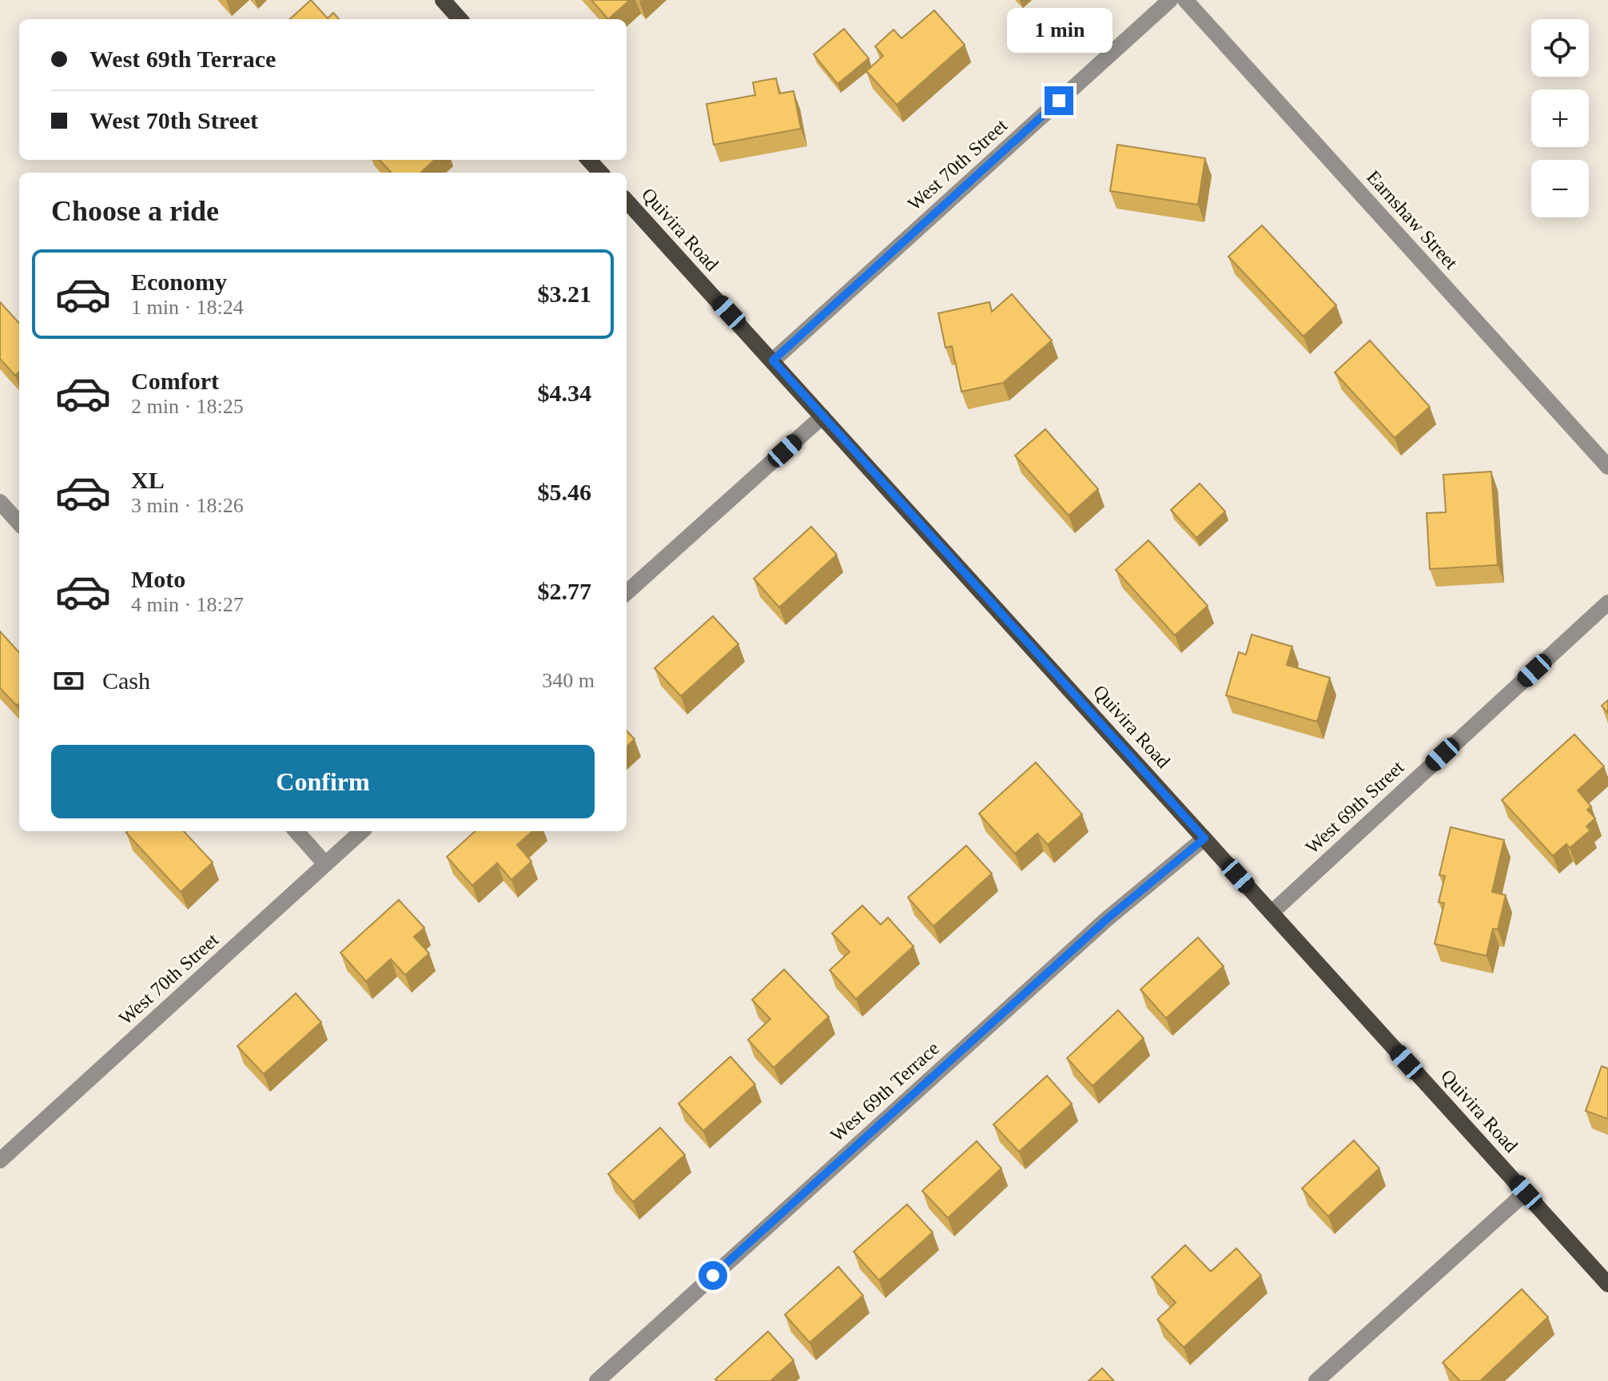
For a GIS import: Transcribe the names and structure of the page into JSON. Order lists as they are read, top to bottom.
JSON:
{
  "streets": {
    "main road": ["Quivira Road"],
    "street": [
      "West 70th Street",
      "Earnshaw Street",
      "West 69th Street",
      "West 69th Terrace"
    ]
  },
  "crossings": [
    ["West 70th Street", "Quivira Road"],
    ["Quivira Road", "West 69th Street"],
    ["Quivira Road", "West 69th Terrace"]
  ],
  "page": {
    "bubble": "1 min",
    "map_buttons": ["+", "−"],
    "banner": ["West 69th Terrace", "West 70th Street"],
    "heading": "Choose a ride",
    "list": [
      {
        "name": "Economy",
        "note": "1 min · 18:24",
        "value": "$3.21"
      },
      {
        "name": "Comfort",
        "note": "2 min · 18:25",
        "value": "$4.34"
      },
      {
        "name": "XL",
        "note": "3 min · 18:26",
        "value": "$5.46"
      },
      {
        "name": "Moto",
        "note": "4 min · 18:27",
        "value": "$2.77"
      }
    ],
    "pay": ["Cash", "340 m"],
    "buttons": "Confirm"
  }
}
